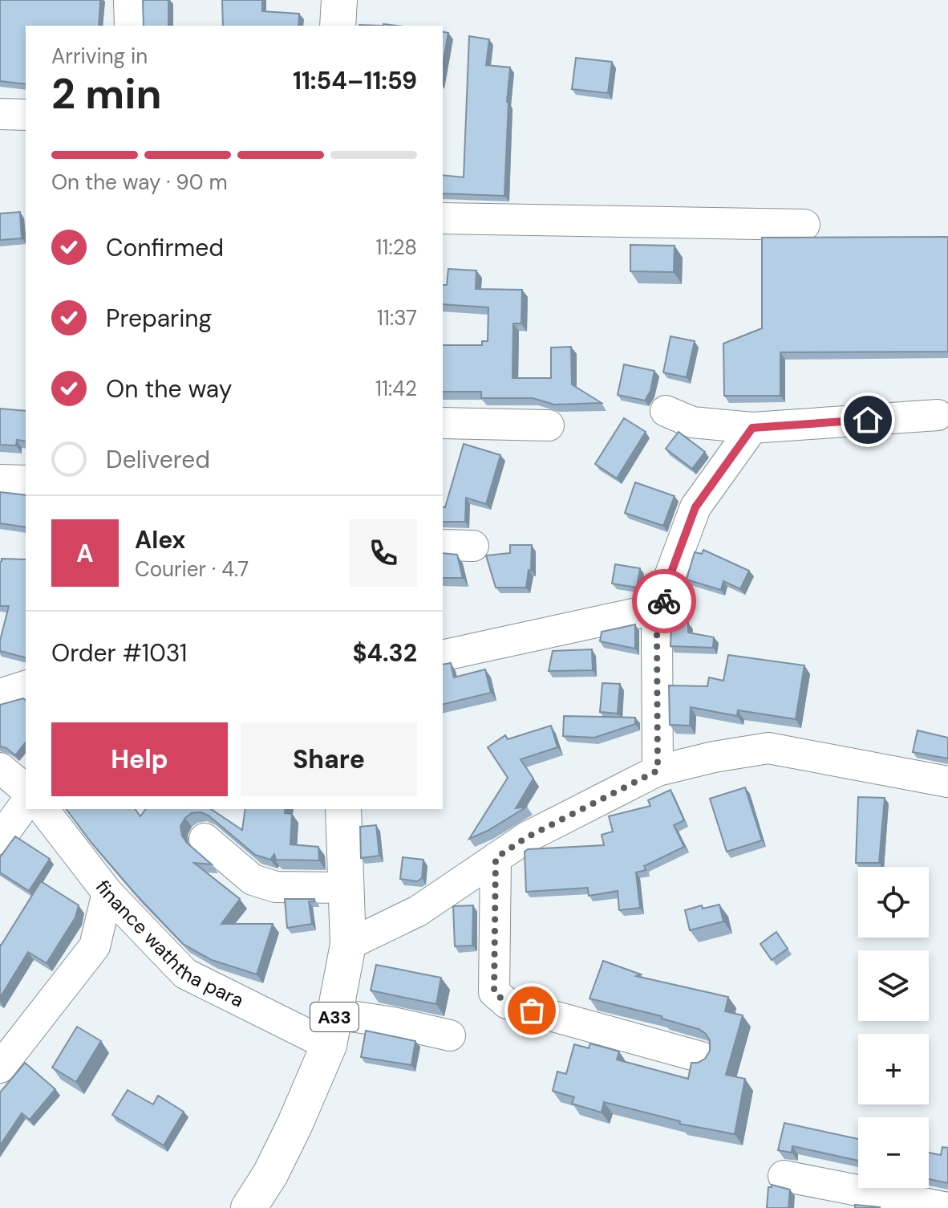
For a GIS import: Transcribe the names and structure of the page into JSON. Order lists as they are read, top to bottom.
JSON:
{
  "streets": {
    "highway": ["A33"],
    "street": ["finance waththa para"]
  },
  "crossings": [
    ["finance waththa para", "A33"]
  ],
  "page": {
    "heading": ["2 min", "Arriving in", "11:54–11:59"],
    "panel": [
      "Alex",
      "Courier · 4.7",
      "Order #1031",
      "$4.32"
    ],
    "bar": "On the way · 90 m",
    "list": [
      ["Confirmed", "11:28"],
      ["Preparing", "11:37"],
      ["On the way", "11:42"],
      "Delivered"
    ],
    "round": "A",
    "buttons": ["Help", "Share"],
    "map_buttons": ["+", "−"]
  }
}
